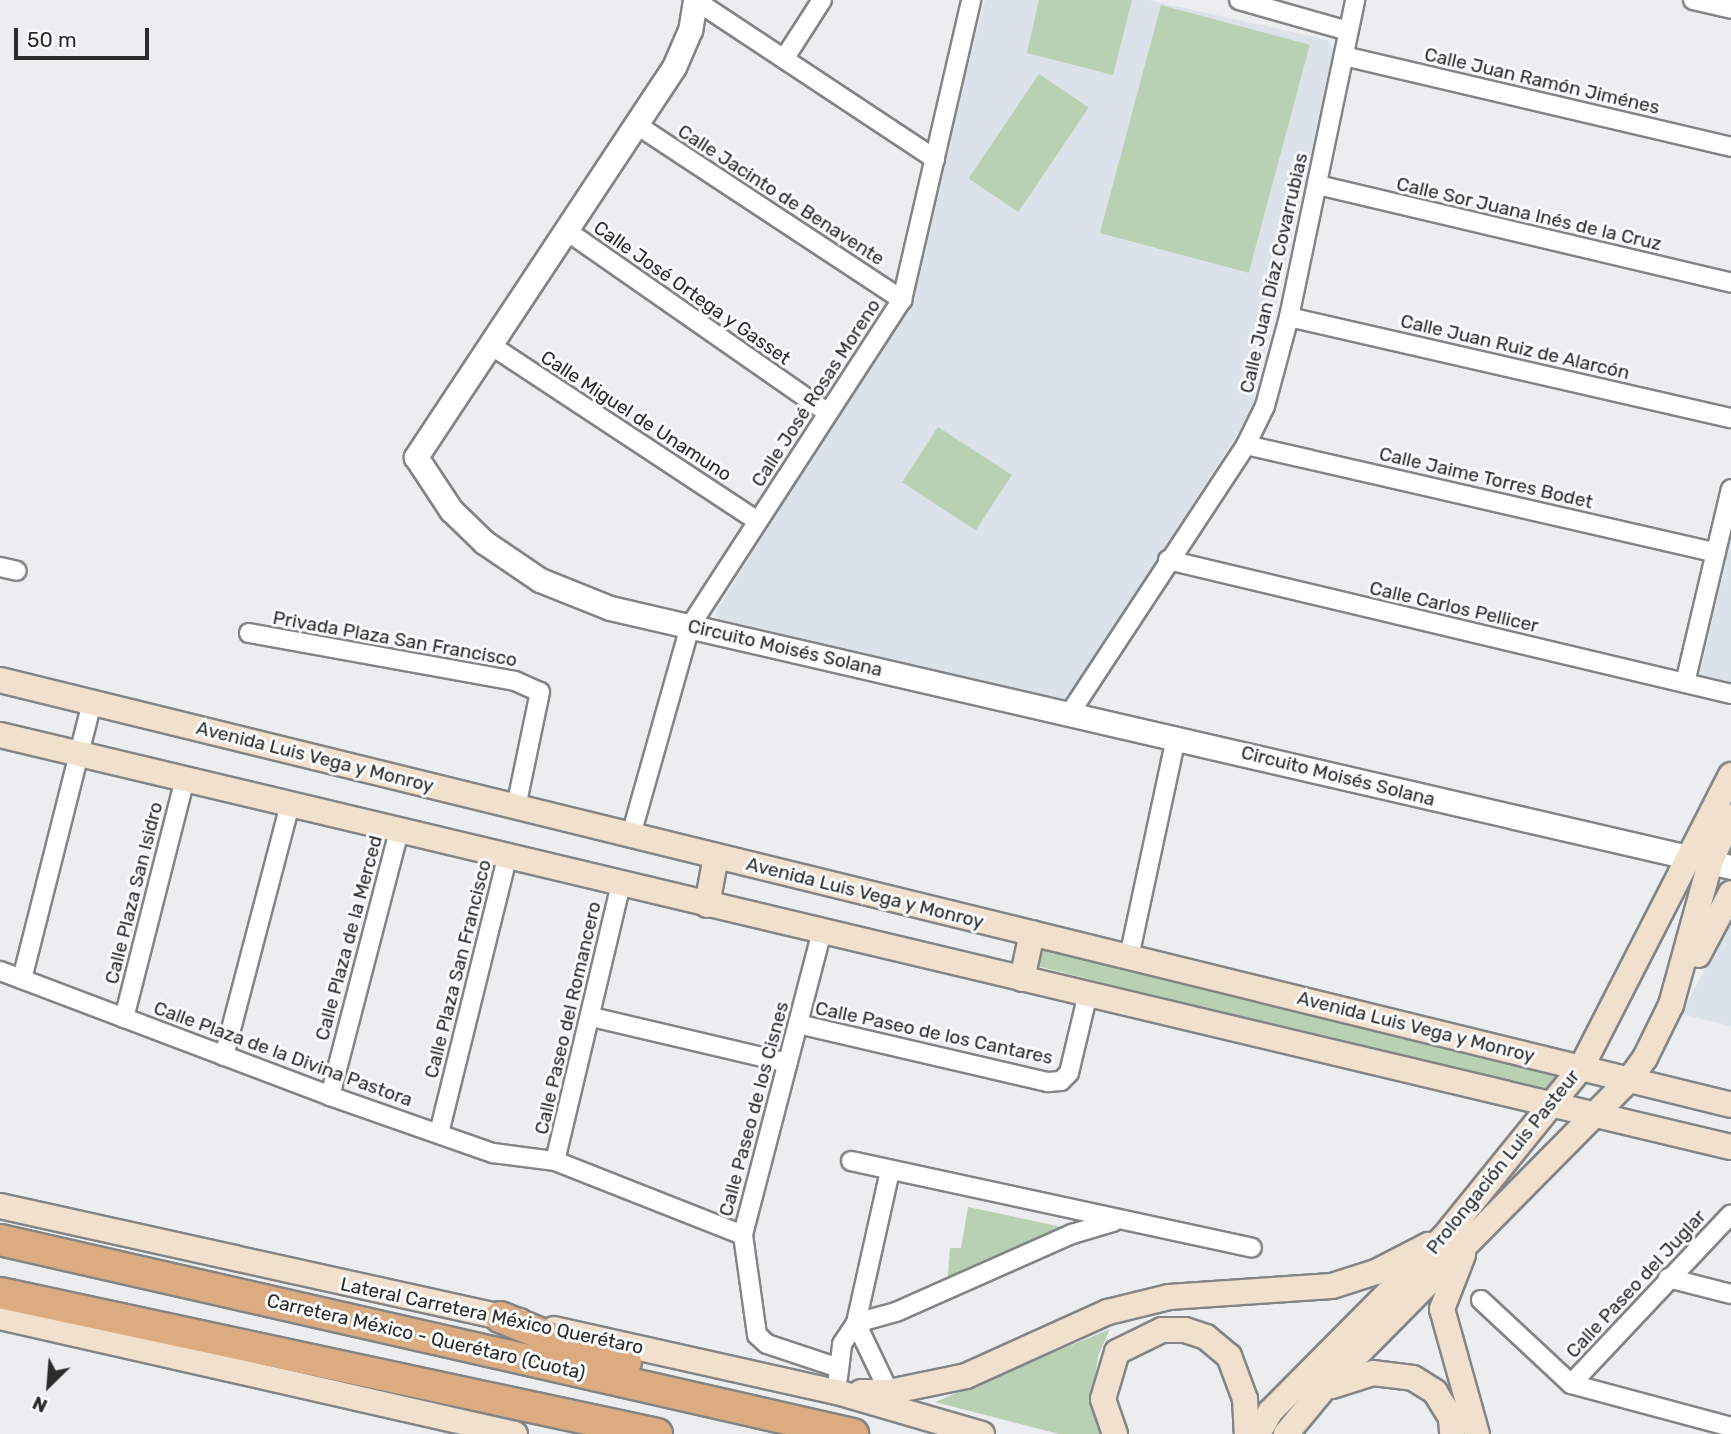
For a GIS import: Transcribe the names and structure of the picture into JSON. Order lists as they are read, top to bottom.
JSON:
{
  "streets": {
    "highway": ["Carretera México - Querétaro (Cuota)"],
    "main road": ["Avenida Luis Vega y Monroy", "Prolongación Luis Pasteur", "Lateral Carretera México Querétaro"],
    "street": [
      "Calle Juan Ramón Jiménes",
      "Calle Jacinto de Benavente",
      "Calle Sor Juana Inés de la Cruz",
      "Calle Juan Díaz Covarrubias",
      "Calle José Ortega y Gasset",
      "Calle Juan Ruiz de Alarcón",
      "Calle José Rosas Moreno",
      "Calle Miguel de Unamuno",
      "Calle Jaime Torres Bodet",
      "Calle Carlos Pellicer",
      "Privada Plaza San Francisco",
      "Circuito Moisés Solana",
      "Calle Plaza San Isidro",
      "Calle Plaza de la Merced",
      "Calle Plaza San Francisco",
      "Calle Paseo del Romancero",
      "Calle Paseo de los Cantares",
      "Calle Plaza de la Divina Pastora",
      "Calle Paseo de los Cisnes",
      "Calle Paseo del Juglar"
    ]
  },
  "crossings": [
    ["Calle Juan Ramón Jiménes", "Calle Juan Díaz Covarrubias"],
    ["Calle Jacinto de Benavente", "Calle José Rosas Moreno"],
    ["Calle Jacinto de Benavente", "Circuito Moisés Solana"],
    ["Calle Sor Juana Inés de la Cruz", "Calle Juan Díaz Covarrubias"],
    ["Calle Juan Díaz Covarrubias", "Calle Juan Ruiz de Alarcón"],
    ["Calle Juan Díaz Covarrubias", "Calle Jaime Torres Bodet"],
    ["Calle Juan Díaz Covarrubias", "Calle Carlos Pellicer"],
    ["Calle Juan Díaz Covarrubias", "Circuito Moisés Solana"],
    ["Calle José Ortega y Gasset", "Calle José Rosas Moreno"],
    ["Calle José Ortega y Gasset", "Circuito Moisés Solana"],
    ["Calle José Rosas Moreno", "Calle Miguel de Unamuno"],
    ["Calle José Rosas Moreno", "Circuito Moisés Solana"],
    ["Calle José Rosas Moreno", "Avenida Luis Vega y Monroy"],
    ["Calle Miguel de Unamuno", "Circuito Moisés Solana"],
    ["Privada Plaza San Francisco", "Avenida Luis Vega y Monroy"],
    ["Circuito Moisés Solana", "Prolongación Luis Pasteur"],
    ["Avenida Luis Vega y Monroy", "Prolongación Luis Pasteur"],
    ["Calle Plaza San Isidro", "Calle Plaza de la Divina Pastora"],
    ["Calle Plaza de la Merced", "Calle Plaza de la Divina Pastora"],
    ["Calle Plaza San Francisco", "Calle Plaza de la Divina Pastora"],
    ["Calle Paseo del Romancero", "Calle Plaza de la Divina Pastora"],
    ["Calle Paseo de los Cantares", "Calle Paseo de los Cisnes"],
    ["Calle Plaza de la Divina Pastora", "Calle Paseo de los Cisnes"],
    ["Calle Paseo de los Cisnes", "Lateral Carretera México Querétaro"]
  ],
  "scale_bar": "50 m",
  "north": "bottom left"
}
